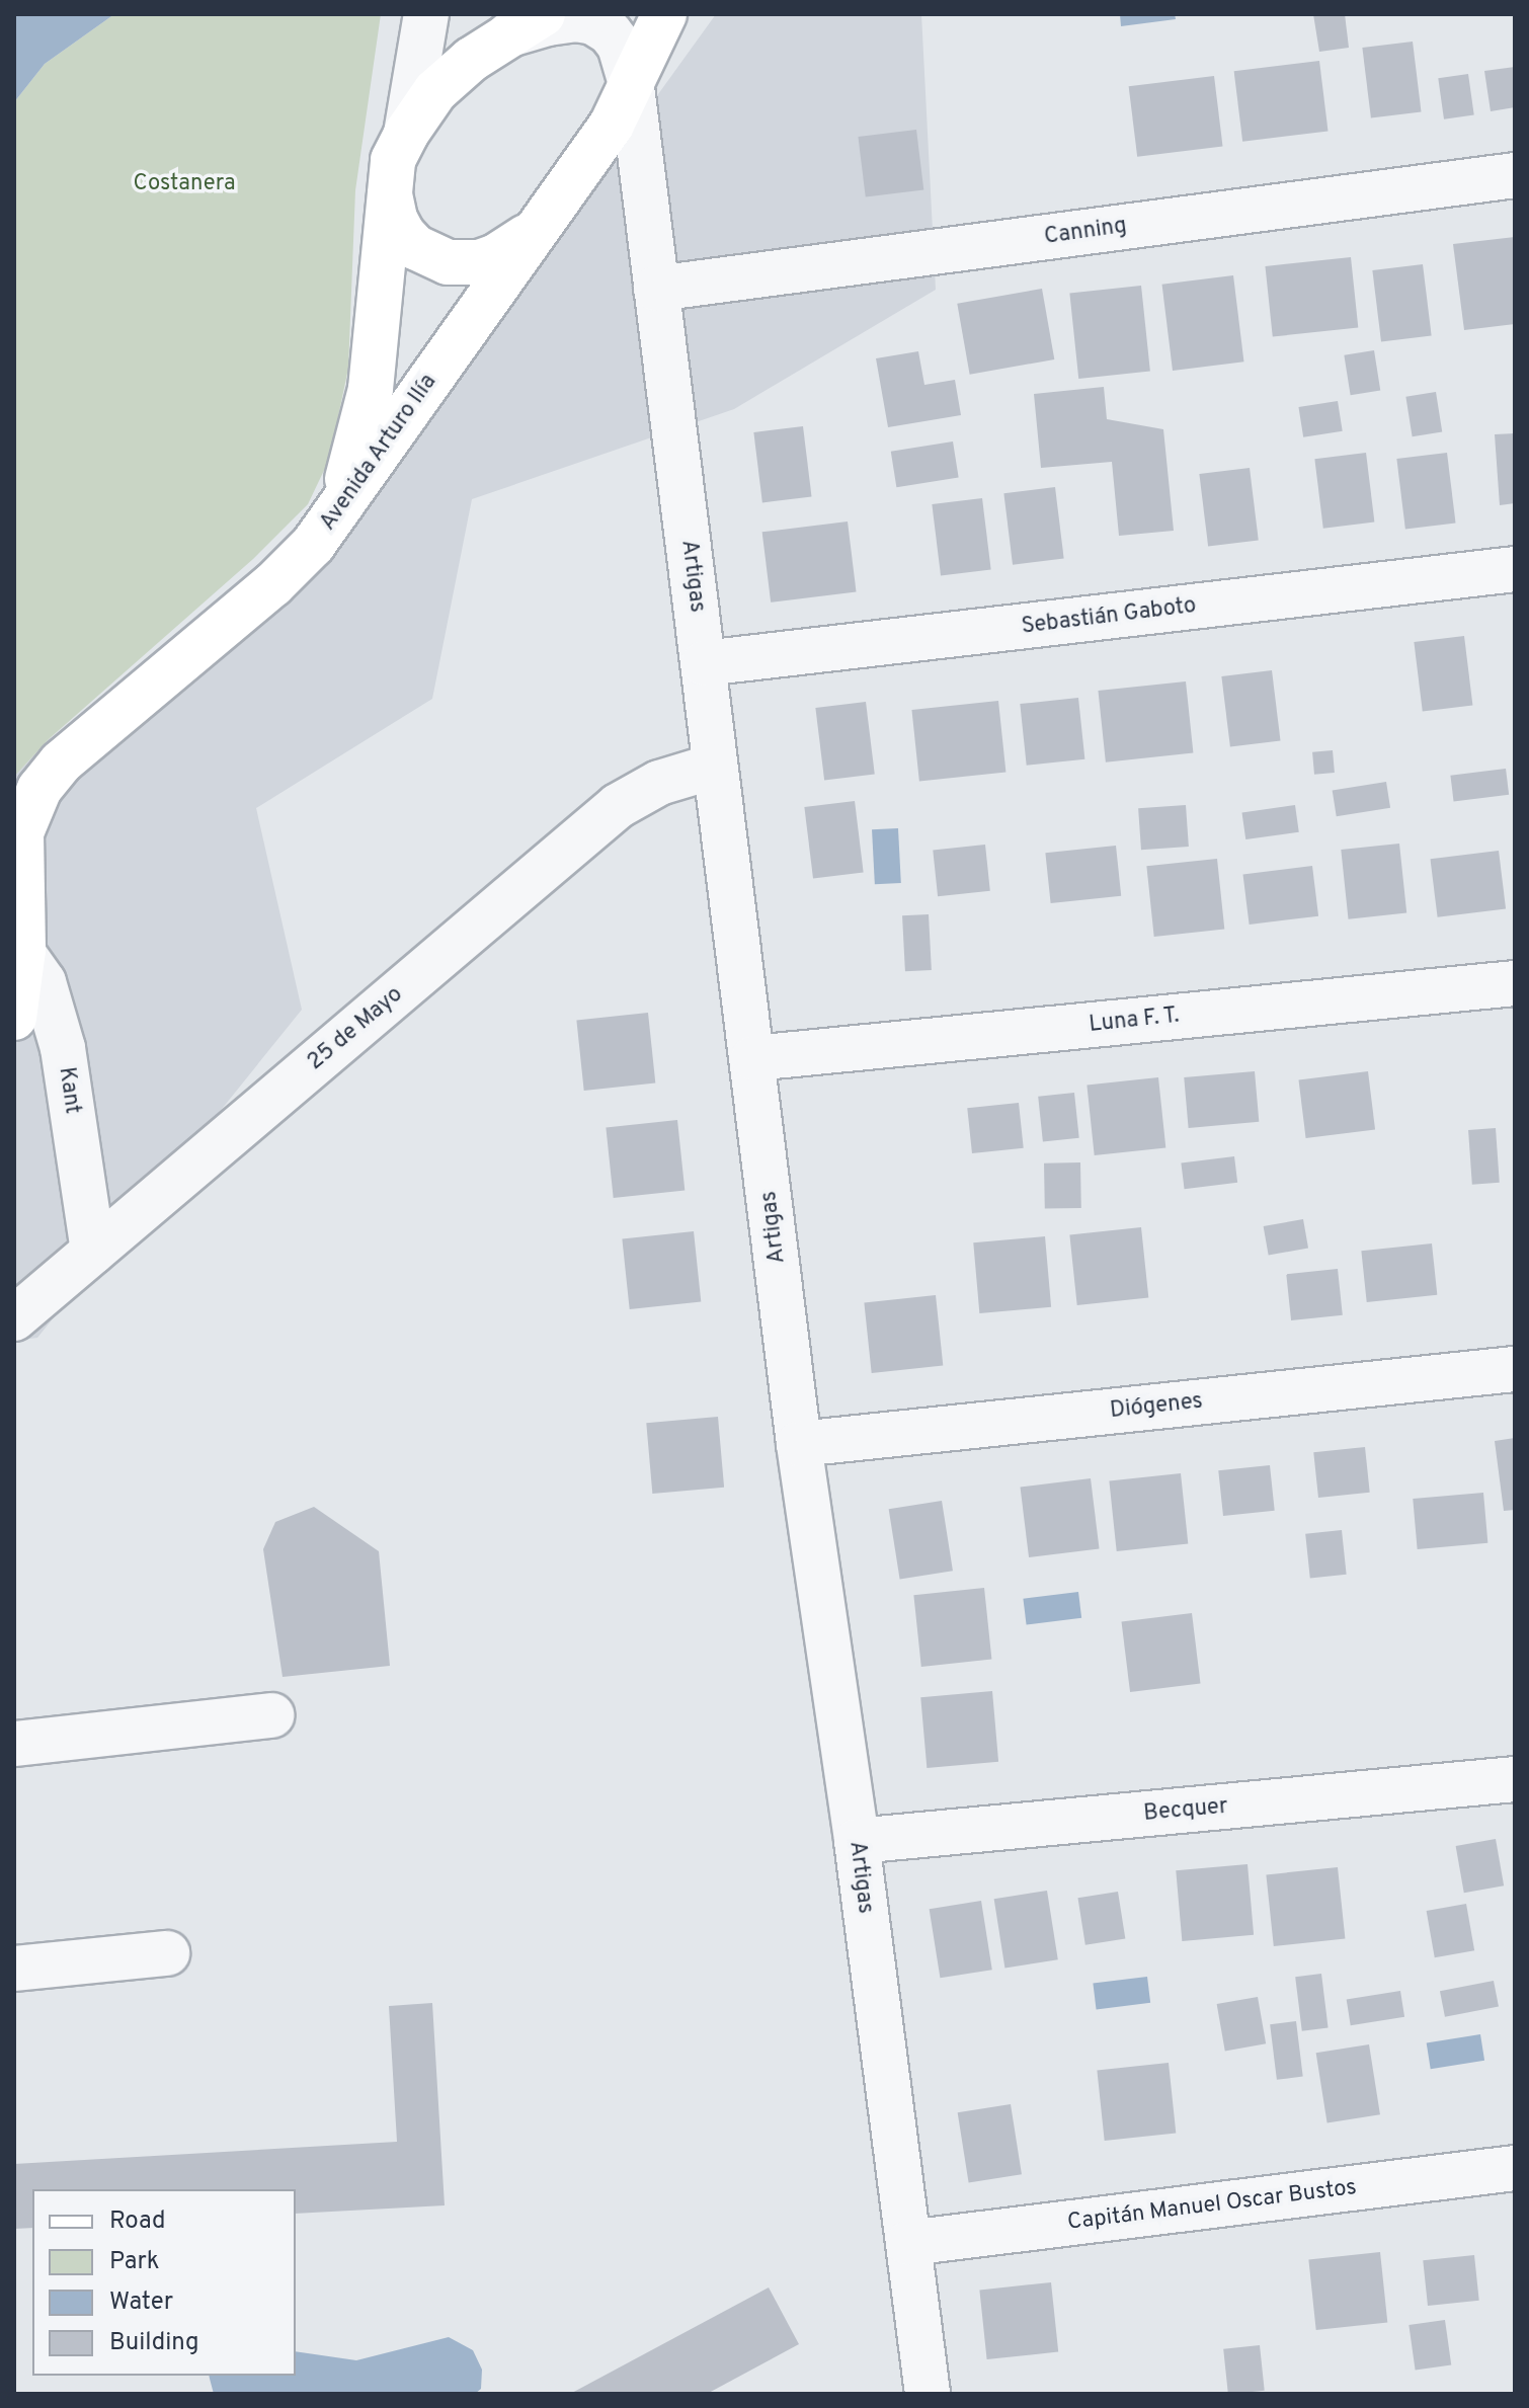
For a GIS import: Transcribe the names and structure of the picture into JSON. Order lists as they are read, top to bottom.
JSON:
{
  "streets": {
    "main road": ["Avenida Arturo Ilía"],
    "street": [
      "Canning",
      "Artigas",
      "Sebastián Gaboto",
      "Luna F. T.",
      "25 de Mayo",
      "Kant",
      "Diógenes",
      "Becquer",
      "Capitán Manuel Oscar Bustos"
    ]
  },
  "crossings": [
    ["Canning", "Artigas"],
    ["Avenida Arturo Ilía", "Artigas"],
    ["Avenida Arturo Ilía", "Kant"],
    ["Artigas", "Sebastián Gaboto"],
    ["Artigas", "Luna F. T."],
    ["Artigas", "25 de Mayo"],
    ["Artigas", "Diógenes"],
    ["Artigas", "Becquer"],
    ["Artigas", "Capitán Manuel Oscar Bustos"],
    ["25 de Mayo", "Kant"]
  ],
  "parks": ["Costanera"],
  "legend": [
    "Road",
    "Park",
    "Water",
    "Building"
  ]
}
